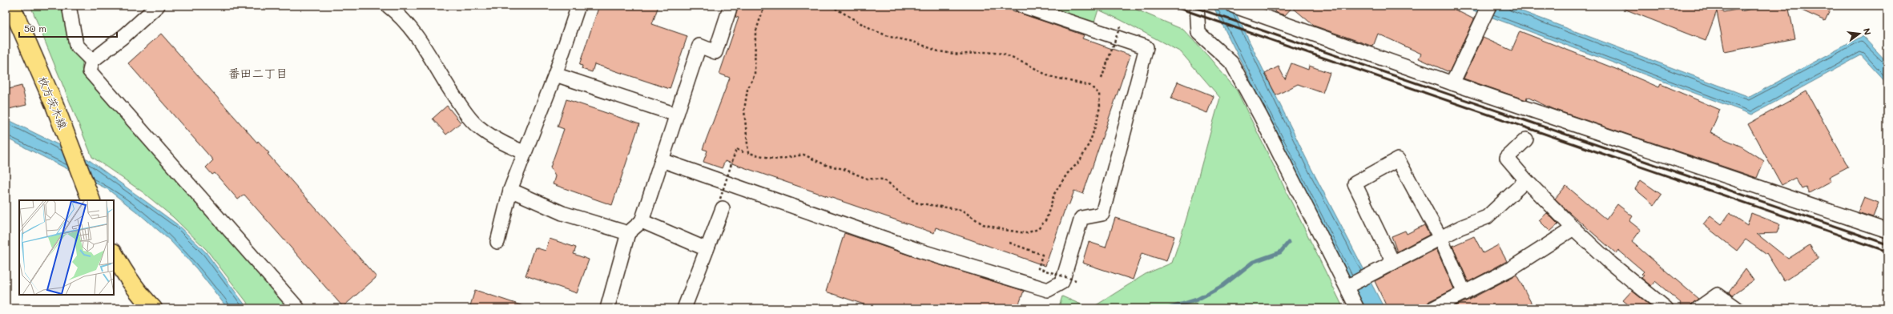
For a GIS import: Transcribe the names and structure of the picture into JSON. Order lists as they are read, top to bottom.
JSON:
{
  "streets": {
    "main road": ["枚方茨木線"]
  },
  "districts": ["番田二丁目"],
  "scale_bar": "50 m",
  "north": "right"
}
